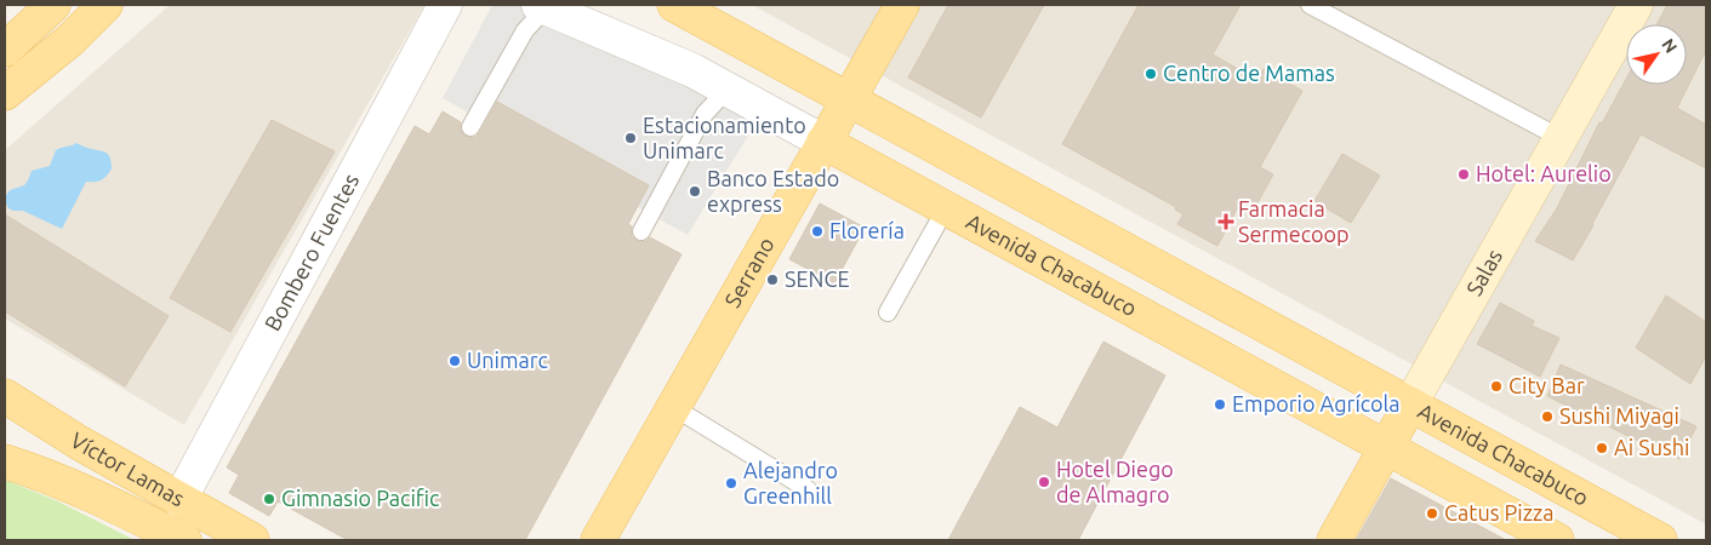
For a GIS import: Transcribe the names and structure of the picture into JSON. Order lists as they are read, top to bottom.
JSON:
{
  "streets": {
    "main road": [
      "Avenida Chacabuco",
      "Serrano",
      "Salas",
      "Víctor Lamas"
    ],
    "street": ["Bombero Fuentes"]
  },
  "crossings": [
    ["Bombero Fuentes", "Víctor Lamas"],
    ["Avenida Chacabuco", "Serrano"],
    ["Avenida Chacabuco", "Salas"]
  ],
  "places": {
    "other": [
      "Centro de Mamas",
      "Estacionamiento Unimarc",
      "Hotel: Aurelio",
      "Banco Estado express",
      "Florería",
      "SENCE",
      "Unimarc",
      "City Bar",
      "Emporio Agrícola",
      "Sushi Miyagi",
      "Ai Sushi",
      "Hotel Diego de Almagro",
      "Alejandro Greenhill",
      "Gimnasio Pacific",
      "Catus Pizza"
    ],
    "health": ["Farmacia Sermecoop"]
  },
  "north": "top right"
}
